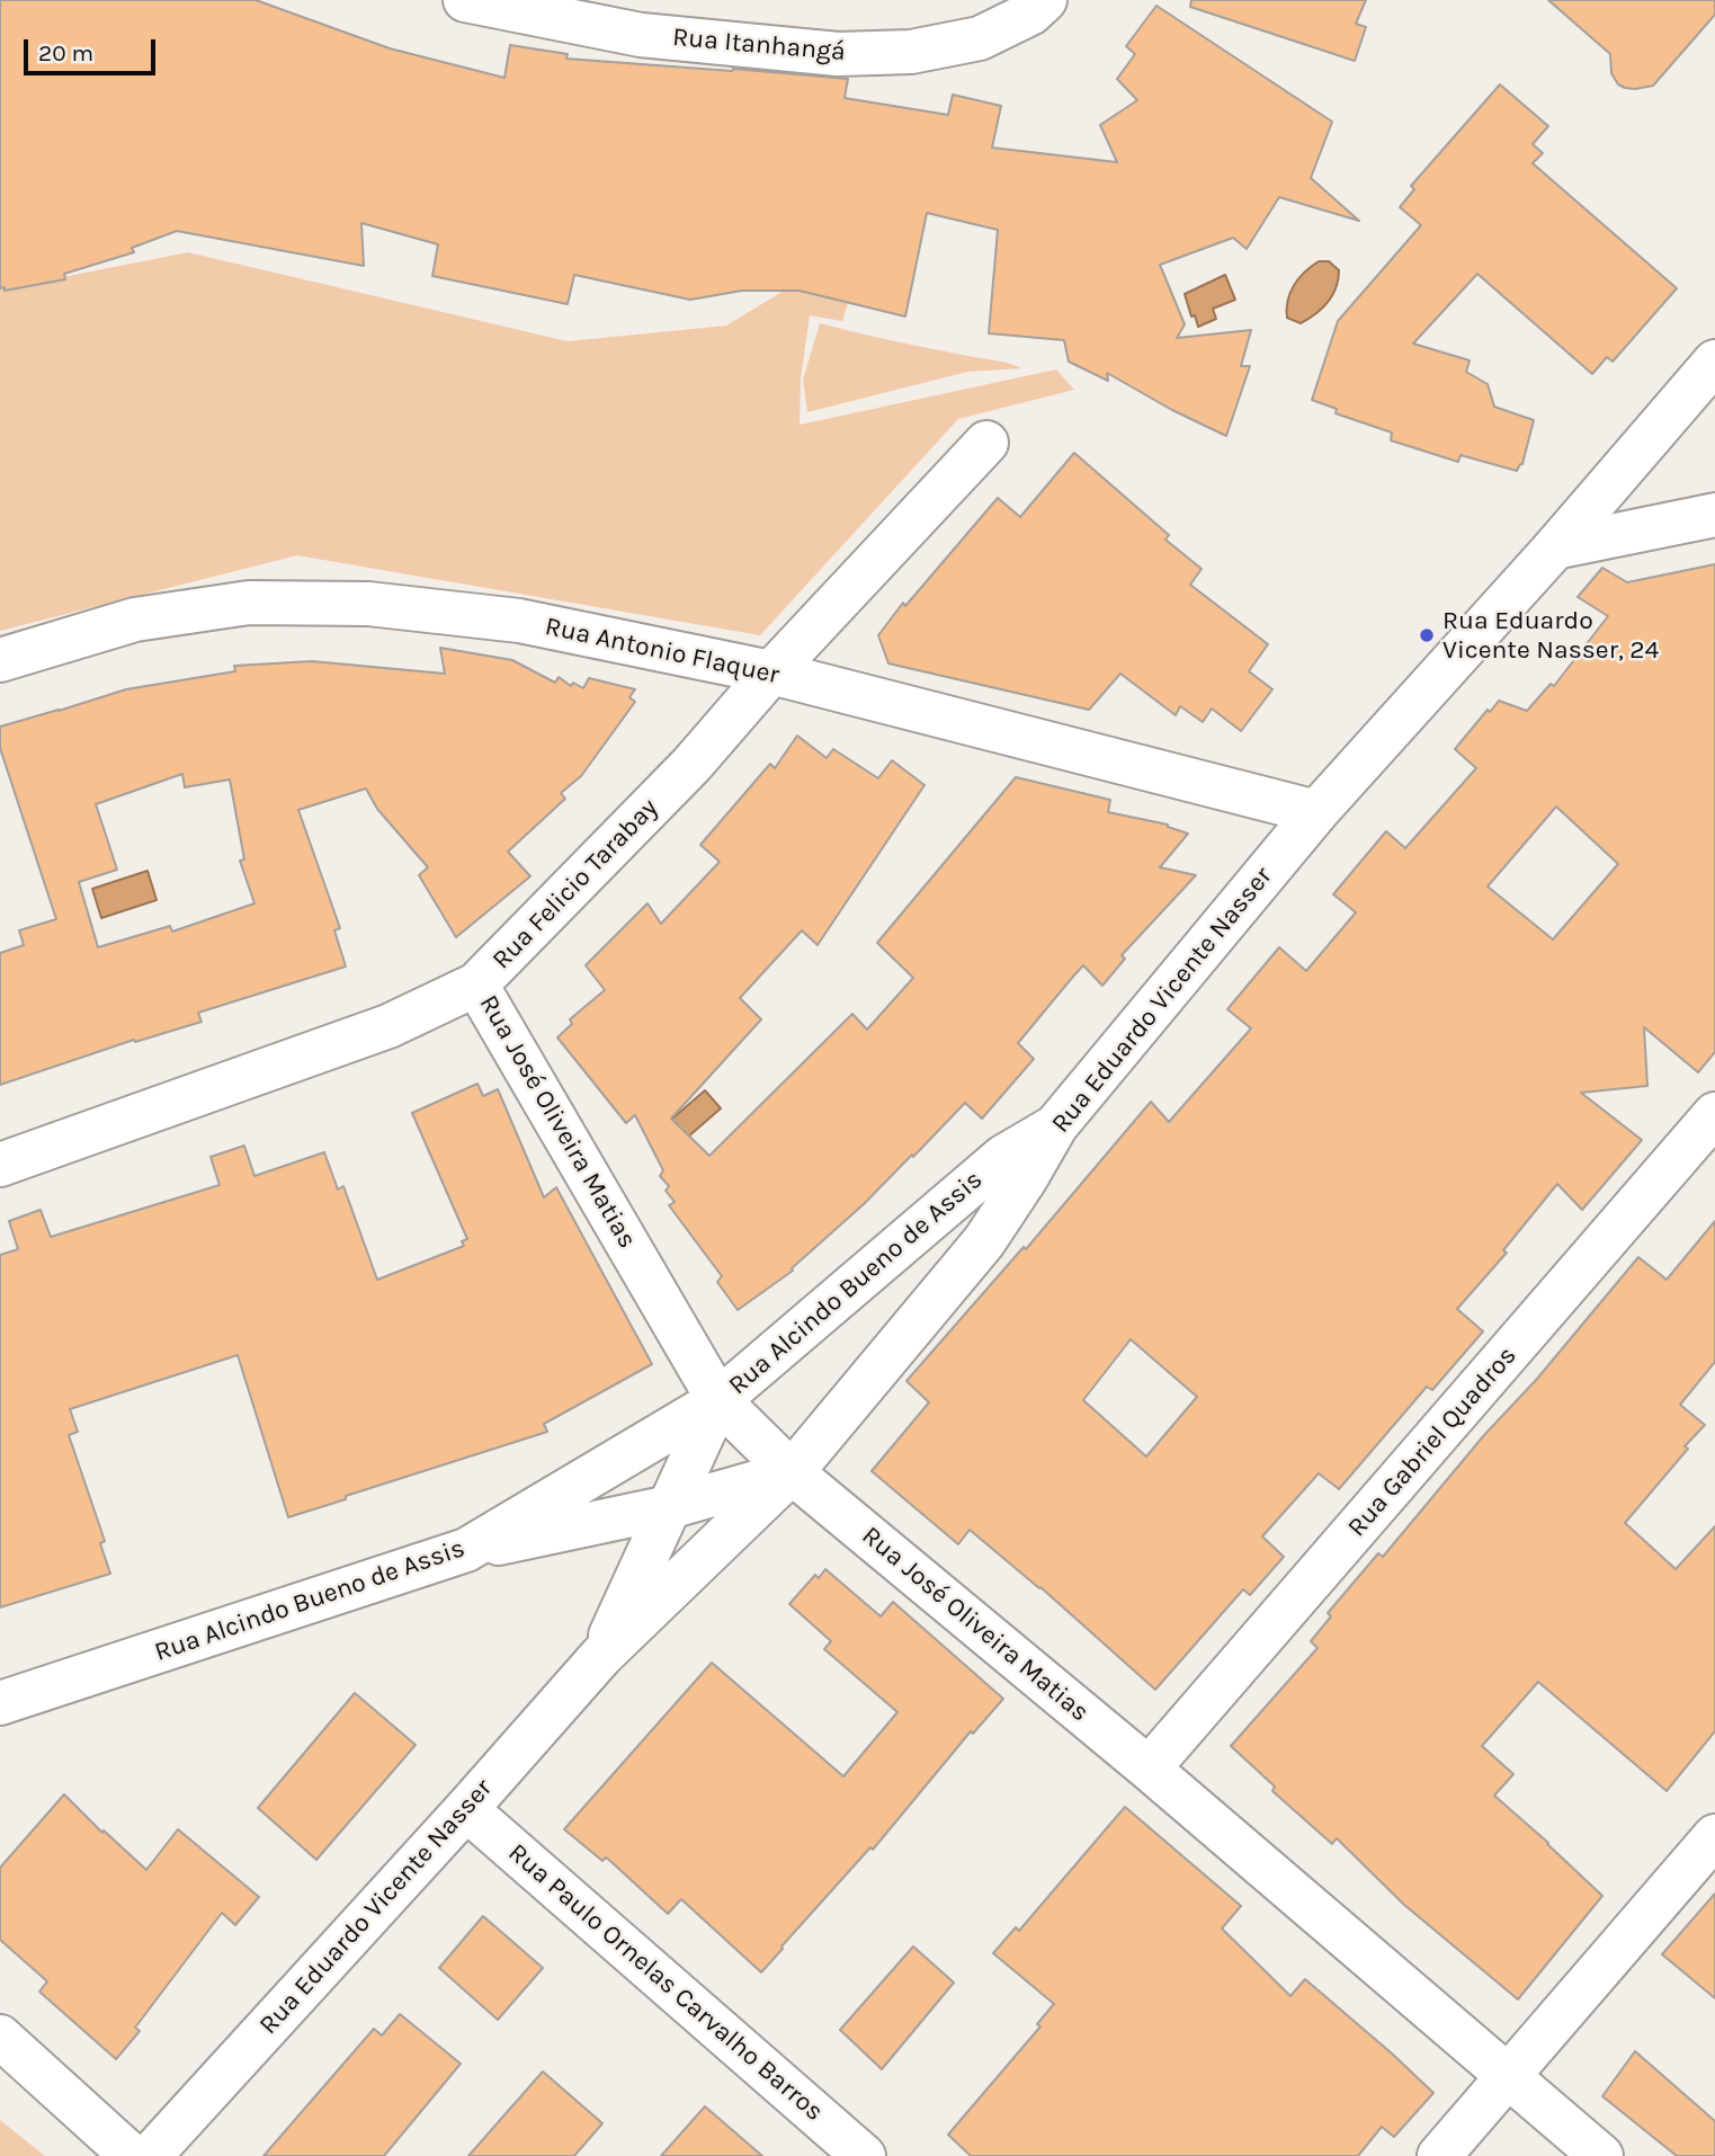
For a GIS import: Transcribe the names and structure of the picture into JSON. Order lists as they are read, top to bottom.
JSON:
{
  "streets": {
    "street": [
      "Rua Itanhangá",
      "Rua Antonio Flaquer",
      "Rua Felicio Tarabay",
      "Rua Eduardo Vicente Nasser",
      "Rua José Oliveira Matias",
      "Rua Alcindo Bueno de Assis",
      "Rua Gabriel Quadros",
      "Rua Paulo Ornelas Carvalho Barros"
    ]
  },
  "crossings": [
    ["Rua Antonio Flaquer", "Rua Felicio Tarabay"],
    ["Rua Antonio Flaquer", "Rua Eduardo Vicente Nasser"],
    ["Rua Felicio Tarabay", "Rua José Oliveira Matias"],
    ["Rua Eduardo Vicente Nasser", "Rua José Oliveira Matias"],
    ["Rua Eduardo Vicente Nasser", "Rua Alcindo Bueno de Assis"],
    ["Rua Eduardo Vicente Nasser", "Rua Paulo Ornelas Carvalho Barros"],
    ["Rua José Oliveira Matias", "Rua Alcindo Bueno de Assis"],
    ["Rua José Oliveira Matias", "Rua Gabriel Quadros"]
  ],
  "places": ["Rua Eduardo Vicente Nasser, 24"],
  "scale_bar": "20 m"
}
